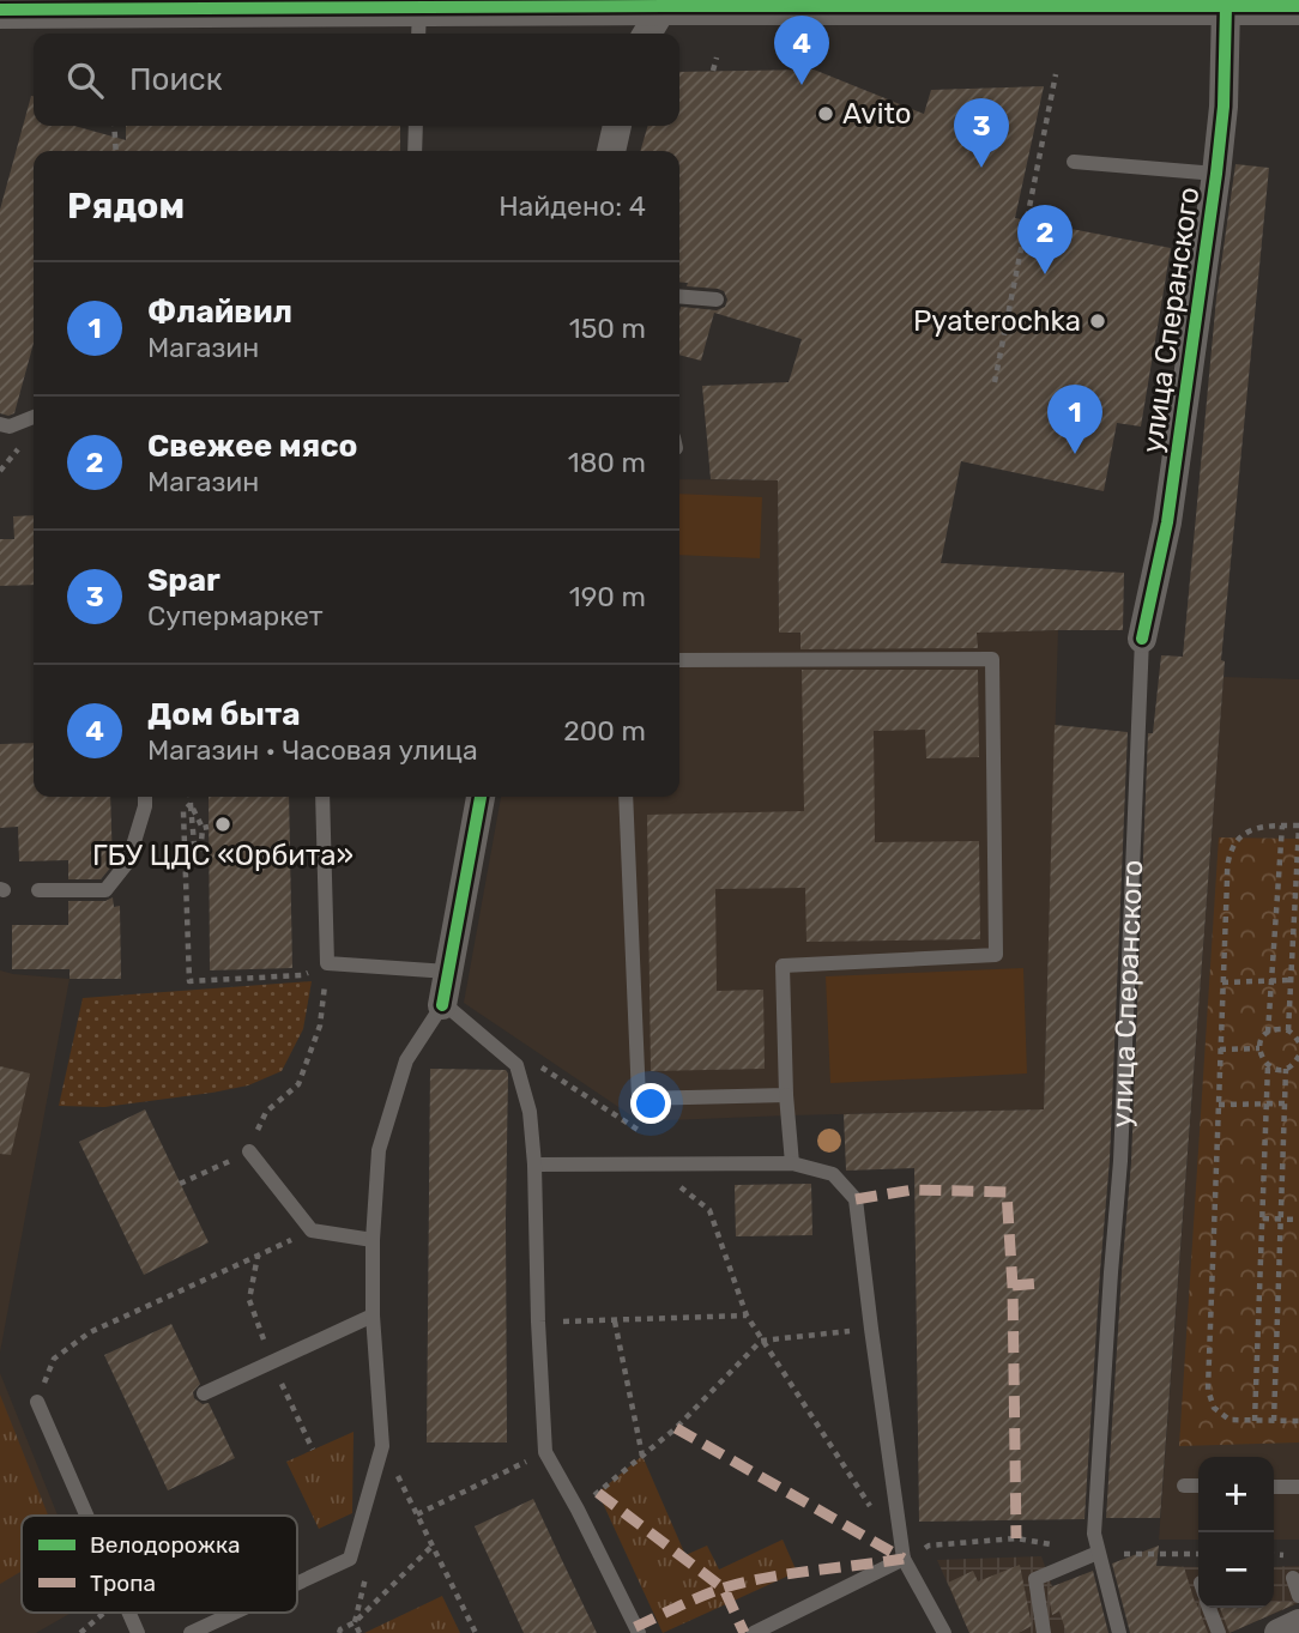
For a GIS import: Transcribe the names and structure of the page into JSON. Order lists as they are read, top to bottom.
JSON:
{
  "streets": {
    "street": ["улица Сперанского"]
  },
  "places": ["Avito", "Pyaterochka", "ГБУ ЦДС «Орбита»"],
  "legend": ["Велодорожка", "Тропа"],
  "page": {
    "pins": [
      "4",
      "3",
      "2",
      "1"
    ],
    "search": "Поиск",
    "heading": ["Рядом", "Найдено: 4"],
    "list": [
      {
        "mark": "1",
        "name": "Флайвил",
        "note": "Магазин",
        "value": "150 m"
      },
      {
        "mark": "2",
        "name": "Свежее мясо",
        "note": "Магазин",
        "value": "180 m"
      },
      {
        "mark": "3",
        "name": "Spar",
        "note": "Супермаркет",
        "value": "190 m"
      },
      {
        "mark": "4",
        "name": "Дом быта",
        "note": "Магазин · Часовая улица",
        "value": "200 m"
      }
    ],
    "map_buttons": ["+", "−"]
  }
}
